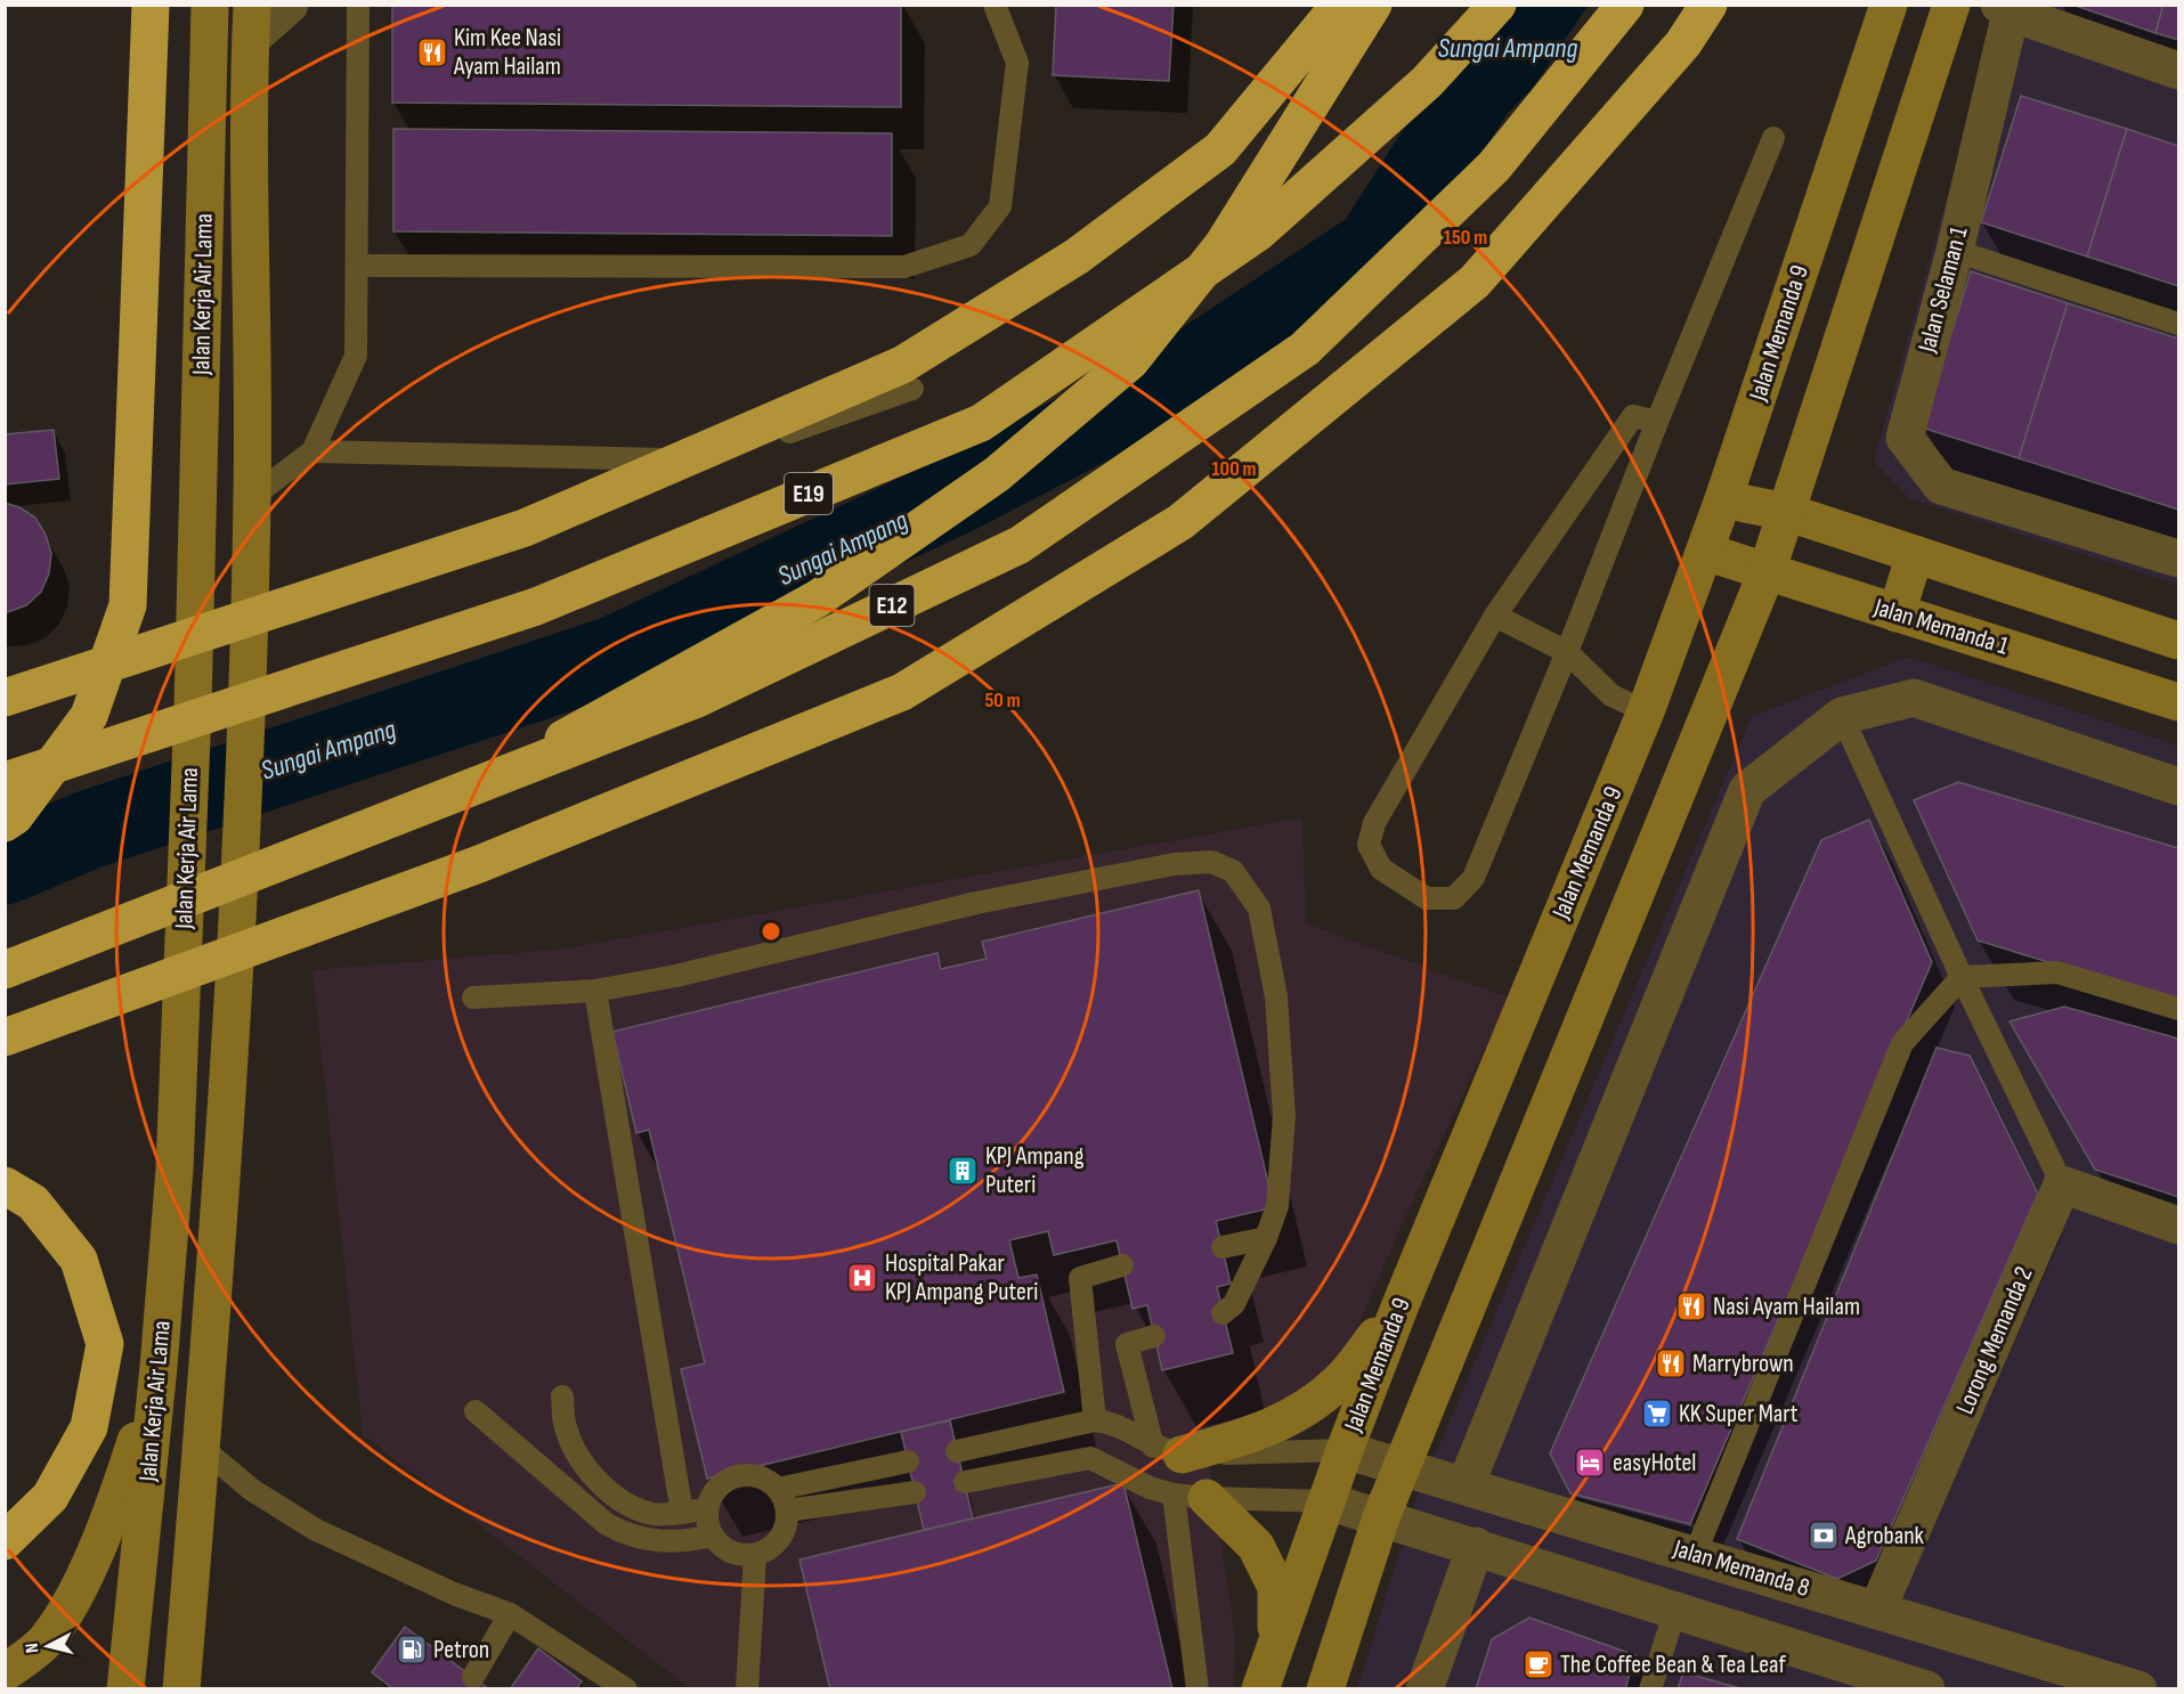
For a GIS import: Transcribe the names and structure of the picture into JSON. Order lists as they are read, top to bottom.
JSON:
{
  "streets": {
    "highway": ["E19", "E12"],
    "street": [
      "Jalan Selaman 1",
      "Jalan Kerja Air Lama",
      "Jalan Memanda 9",
      "Jalan Memanda 1",
      "Lorong Memanda 2",
      "Jalan Memanda 8"
    ]
  },
  "crossings": [
    ["Jalan Memanda 9", "Jalan Memanda 1"],
    ["Jalan Memanda 9", "Jalan Memanda 8"],
    ["Lorong Memanda 2", "Jalan Memanda 8"]
  ],
  "water": ["Sungai Ampang"],
  "places": {
    "restaurant": ["Kim Kee Nasi Ayam Hailam", "Nasi Ayam Hailam", "Marrybrown"],
    "building": ["KPJ Ampang Puteri"],
    "hospital": ["Hospital Pakar KPJ Ampang Puteri"],
    "supermarket": ["KK Super Mart"],
    "hotel": ["easyHotel"],
    "bank": ["Agrobank"],
    "fuel station": ["Petron"],
    "cafe": ["The Coffee Bean & Tea Leaf"]
  },
  "north": "left",
  "rings": ["150 m", "100 m", "50 m"]
}
